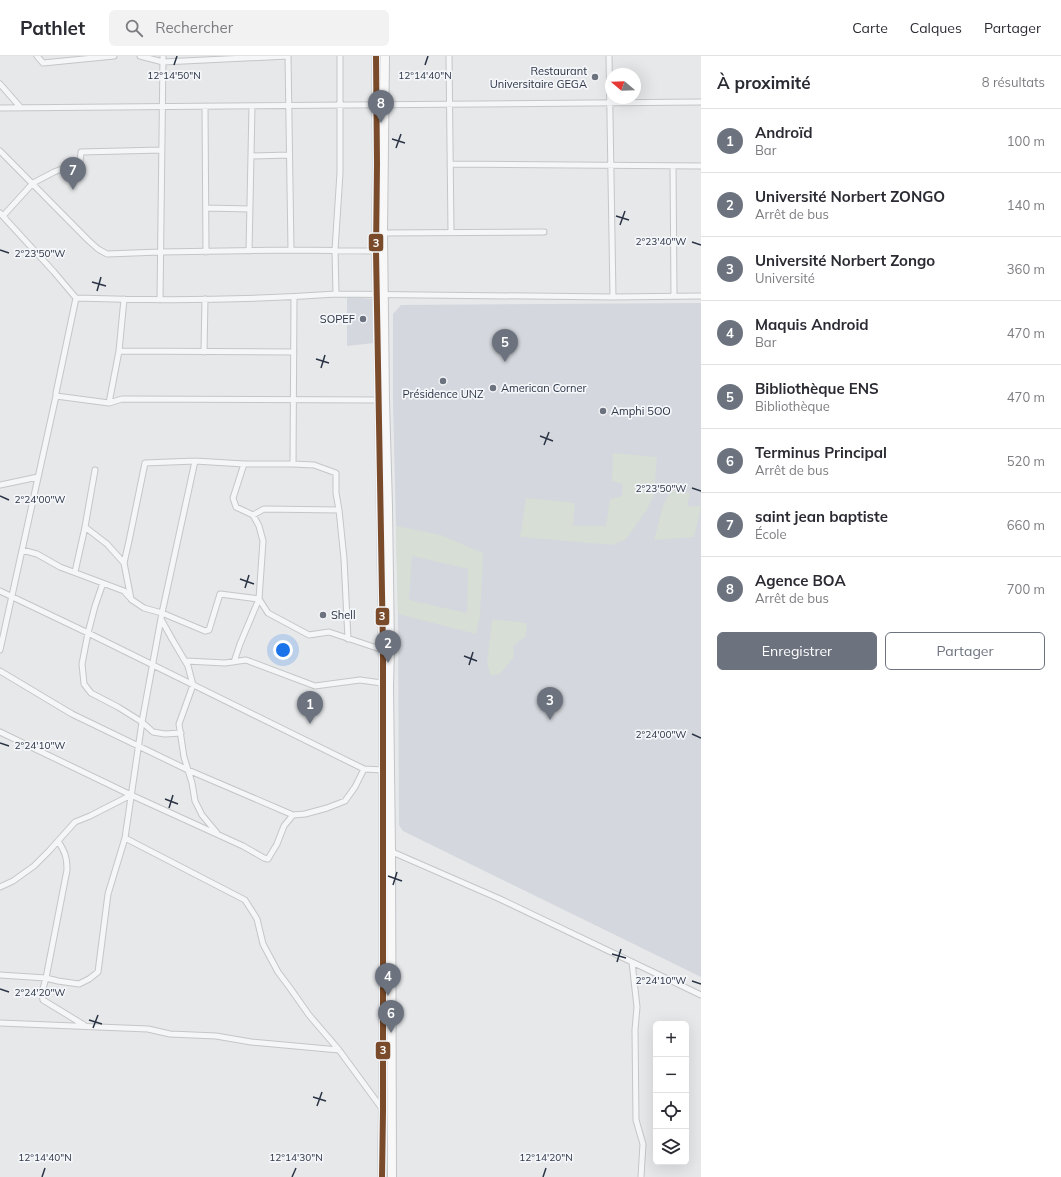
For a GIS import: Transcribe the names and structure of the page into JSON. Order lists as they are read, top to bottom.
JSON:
{
  "places": [
    "Restaurant Universitaire GEGA",
    "SOPEF",
    "Présidence UNZ",
    "American Corner",
    "Amphi 5OO",
    "Shell"
  ],
  "lines": ["transit line 3"],
  "north": "left",
  "page": {
    "header": "Pathlet",
    "search": "Rechercher",
    "nav": ["Carte", "Calques", "Partager"],
    "heading": ["À proximité", "8 résultats"],
    "pins": [
      "8",
      "7",
      "5",
      "2",
      "3",
      "1",
      "4",
      "6"
    ],
    "list": [
      {
        "mark": "1",
        "name": "Androïd",
        "note": "Bar",
        "value": "100 m"
      },
      {
        "mark": "2",
        "name": "Université Norbert ZONGO",
        "note": "Arrêt de bus",
        "value": "140 m"
      },
      {
        "mark": "3",
        "name": "Université Norbert Zongo",
        "note": "Université",
        "value": "360 m"
      },
      {
        "mark": "4",
        "name": "Maquis Android",
        "note": "Bar",
        "value": "470 m"
      },
      {
        "mark": "5",
        "name": "Bibliothèque ENS",
        "note": "Bibliothèque",
        "value": "470 m"
      },
      {
        "mark": "6",
        "name": "Terminus Principal",
        "note": "Arrêt de bus",
        "value": "520 m"
      },
      {
        "mark": "7",
        "name": "saint jean baptiste",
        "note": "École",
        "value": "660 m"
      },
      {
        "mark": "8",
        "name": "Agence BOA",
        "note": "Arrêt de bus",
        "value": "700 m"
      }
    ],
    "buttons": ["Enregistrer", "Partager"],
    "map_buttons": ["+", "−"]
  },
  "coordinates": [
    "12°14'50\"N",
    "12°14'40\"N",
    "2°23'40\"W",
    "2°23'50\"W",
    "2°24'00\"W",
    "2°24'10\"W",
    "2°24'20\"W",
    "12°14'30\"N",
    "12°14'20\"N"
  ]
}
